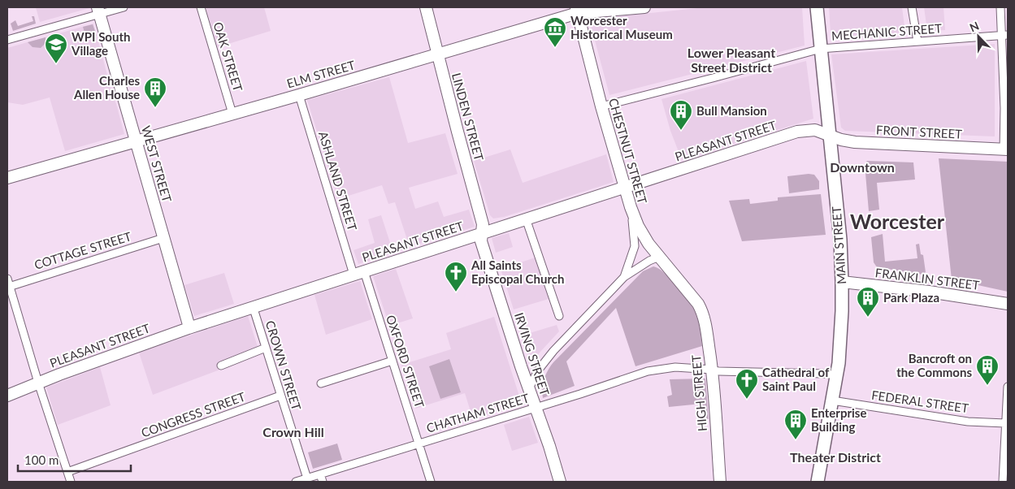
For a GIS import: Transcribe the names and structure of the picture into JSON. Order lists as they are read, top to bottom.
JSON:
{
  "streets": {
    "main road": [
      "ELM STREET",
      "LINDEN STREET",
      "FRONT STREET",
      "PLEASANT STREET",
      "CHESTNUT STREET",
      "WEST STREET",
      "MAIN STREET",
      "FRANKLIN STREET",
      "IRVING STREET",
      "HIGH STREET"
    ],
    "street": [
      "MECHANIC STREET",
      "OAK STREET",
      "ASHLAND STREET",
      "COTTAGE STREET",
      "OXFORD STREET",
      "CROWN STREET",
      "FEDERAL STREET",
      "CHATHAM STREET",
      "CONGRESS STREET"
    ]
  },
  "crossings": [
    ["MECHANIC STREET", "CHESTNUT STREET"],
    ["MECHANIC STREET", "MAIN STREET"],
    ["OAK STREET", "ELM STREET"],
    ["ELM STREET", "LINDEN STREET"],
    ["ELM STREET", "CHESTNUT STREET"],
    ["ELM STREET", "WEST STREET"],
    ["ELM STREET", "ASHLAND STREET"],
    ["LINDEN STREET", "PLEASANT STREET"],
    ["LINDEN STREET", "IRVING STREET"],
    ["FRONT STREET", "PLEASANT STREET"],
    ["FRONT STREET", "MAIN STREET"],
    ["PLEASANT STREET", "CHESTNUT STREET"],
    ["PLEASANT STREET", "WEST STREET"],
    ["PLEASANT STREET", "ASHLAND STREET"],
    ["PLEASANT STREET", "MAIN STREET"],
    ["PLEASANT STREET", "IRVING STREET"],
    ["PLEASANT STREET", "OXFORD STREET"],
    ["PLEASANT STREET", "CROWN STREET"],
    ["CHESTNUT STREET", "IRVING STREET"],
    ["CHESTNUT STREET", "HIGH STREET"],
    ["WEST STREET", "COTTAGE STREET"],
    ["ASHLAND STREET", "OXFORD STREET"],
    ["MAIN STREET", "FRANKLIN STREET"],
    ["MAIN STREET", "FEDERAL STREET"],
    ["MAIN STREET", "CHATHAM STREET"],
    ["IRVING STREET", "CHATHAM STREET"],
    ["OXFORD STREET", "CHATHAM STREET"],
    ["CROWN STREET", "CHATHAM STREET"],
    ["CROWN STREET", "CONGRESS STREET"],
    ["HIGH STREET", "CHATHAM STREET"]
  ],
  "districts": [
    "Lower Pleasant Street District",
    "Downtown",
    "Worcester",
    "Crown Hill",
    "Theater District"
  ],
  "places": {
    "museum": ["Worcester Historical Museum"],
    "school or university": ["WPI South Village"],
    "building": [
      "Charles Allen House",
      "Bull Mansion",
      "Park Plaza",
      "Bancroft on the Commons",
      "Enterprise Building"
    ],
    "church": ["All Saints Episcopal Church", "Cathedral of Saint Paul"]
  },
  "scale_bar": "100 m",
  "north": "top left"
}
